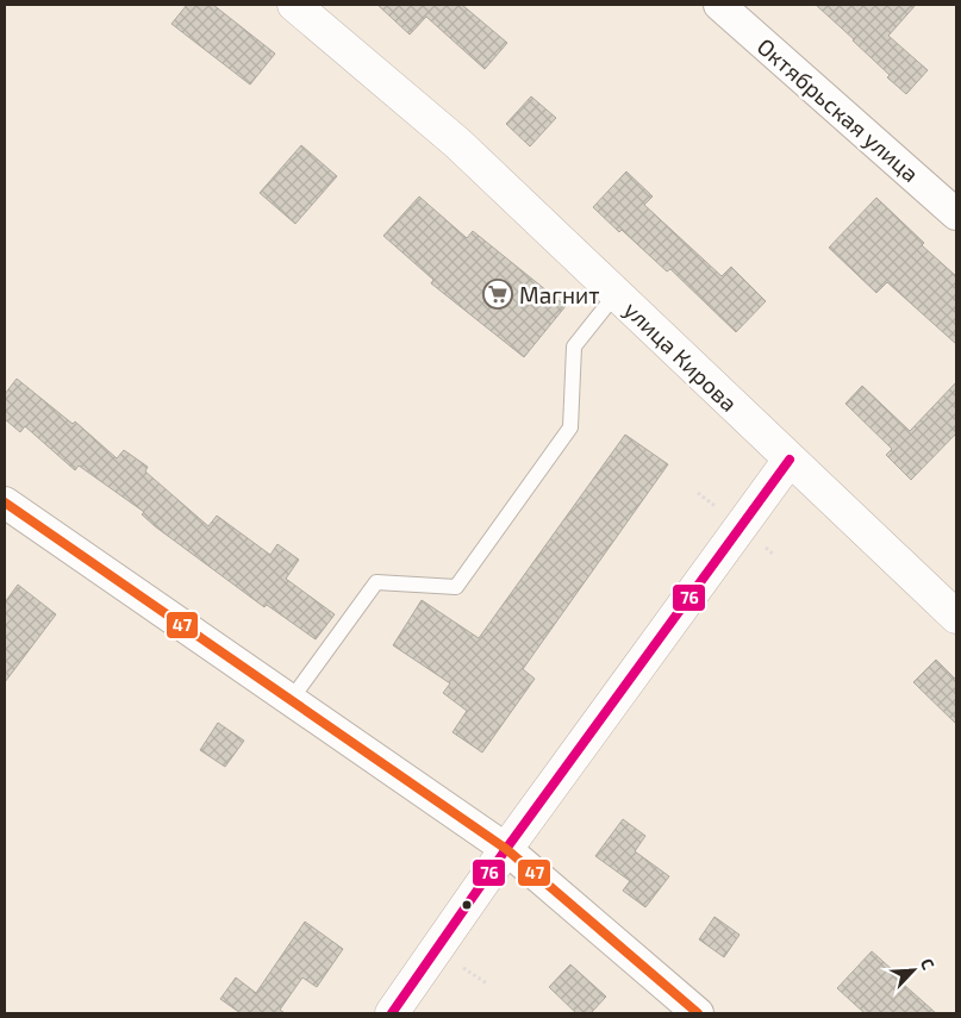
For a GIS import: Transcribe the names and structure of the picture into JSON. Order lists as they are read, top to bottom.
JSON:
{
  "streets": {
    "street": ["Октябрьская улица", "улица Кирова"]
  },
  "places": {
    "supermarket": ["Магнит"]
  },
  "lines": ["transit line 76", "transit line 47"],
  "north": "top right"
}
